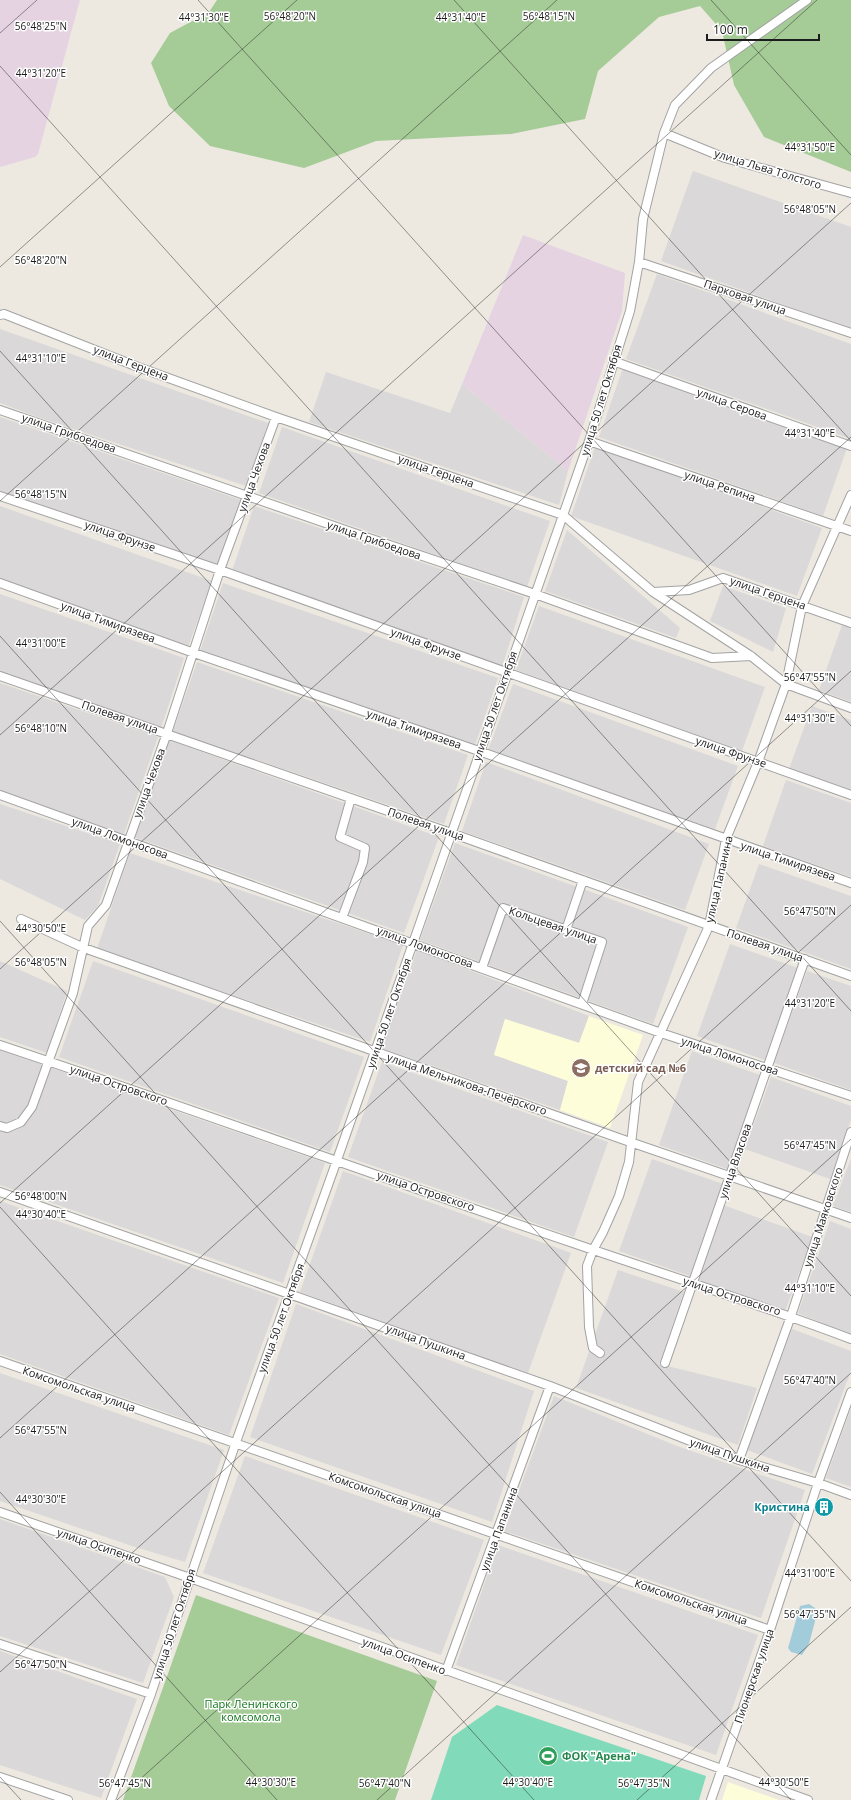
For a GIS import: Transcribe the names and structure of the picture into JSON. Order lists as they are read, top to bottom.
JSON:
{
  "streets": {
    "street": [
      "улица Льва Толстого",
      "Парковая улица",
      "улица Герцена",
      "улица 50 лет Октября",
      "улица Серова",
      "улица Грибоедова",
      "улица Чехова",
      "улица Репина",
      "улица Фрунзе",
      "улица Тимирязева",
      "Полевая улица",
      "улица Ломоносова",
      "улица Папанина",
      "Кольцевая улица",
      "улица Мельникова-Печёрского",
      "улица Островского",
      "улица Власова",
      "улица Маяковского",
      "улица Пушкина",
      "Комсомольская улица",
      "улица Осипенко",
      "Пионерская улица"
    ]
  },
  "crossings": [
    ["улица Льва Толстого", "улица 50 лет Октября"],
    ["Парковая улица", "улица 50 лет Октября"],
    ["улица Герцена", "улица 50 лет Октября"],
    ["улица Герцена", "улица Чехова"],
    ["улица Герцена", "улица Папанина"],
    ["улица 50 лет Октября", "улица Серова"],
    ["улица 50 лет Октября", "улица Грибоедова"],
    ["улица 50 лет Октября", "улица Репина"],
    ["улица 50 лет Октября", "улица Фрунзе"],
    ["улица 50 лет Октября", "улица Тимирязева"],
    ["улица 50 лет Октября", "Полевая улица"],
    ["улица 50 лет Октября", "улица Ломоносова"],
    ["улица 50 лет Октября", "улица Мельникова-Печёрского"],
    ["улица 50 лет Октября", "улица Островского"],
    ["улица 50 лет Октября", "улица Пушкина"],
    ["улица 50 лет Октября", "Комсомольская улица"],
    ["улица 50 лет Октября", "улица Осипенко"],
    ["улица Грибоедова", "улица Чехова"],
    ["улица Чехова", "улица Фрунзе"],
    ["улица Чехова", "улица Тимирязева"],
    ["улица Чехова", "Полевая улица"],
    ["улица Чехова", "улица Ломоносова"],
    ["улица Чехова", "улица Мельникова-Печёрского"],
    ["улица Чехова", "улица Островского"],
    ["улица Репина", "улица Папанина"],
    ["улица Фрунзе", "улица Папанина"],
    ["улица Тимирязева", "улица Папанина"],
    ["Полевая улица", "улица Папанина"],
    ["Полевая улица", "улица Власова"],
    ["улица Ломоносова", "улица Папанина"],
    ["улица Ломоносова", "Кольцевая улица"],
    ["улица Ломоносова", "улица Власова"],
    ["улица Папанина", "улица Мельникова-Печёрского"],
    ["улица Папанина", "улица Островского"],
    ["улица Папанина", "улица Пушкина"],
    ["улица Папанина", "Комсомольская улица"],
    ["улица Папанина", "улица Осипенко"],
    ["улица Мельникова-Печёрского", "улица Власова"],
    ["улица Мельникова-Печёрского", "улица Маяковского"],
    ["улица Островского", "улица Власова"],
    ["улица Островского", "улица Маяковского"],
    ["улица Маяковского", "улица Пушкина"],
    ["улица Пушкина", "Пионерская улица"],
    ["Комсомольская улица", "Пионерская улица"],
    ["улица Осипенко", "Пионерская улица"]
  ],
  "parks": ["Парк Ленинского комсомола"],
  "places": {
    "school or university": ["детский сад №6"],
    "building": ["Кристина"],
    "sports": ["ФОК \"Арена\""]
  },
  "scale_bar": "100 m",
  "coordinates": [
    "56°48'20\"N",
    "56°48'15\"N",
    "44°31'30\"E",
    "44°31'40\"E",
    "56°48'25\"N",
    "44°31'20\"E",
    "44°31'50\"E",
    "56°48'05\"N",
    "44°31'10\"E",
    "44°31'00\"E",
    "56°47'55\"N",
    "56°48'10\"N",
    "56°47'50\"N",
    "44°30'50\"E",
    "56°47'45\"N",
    "56°48'00\"N",
    "44°30'40\"E",
    "56°47'40\"N",
    "44°30'30\"E",
    "56°47'35\"N"
  ]
}
